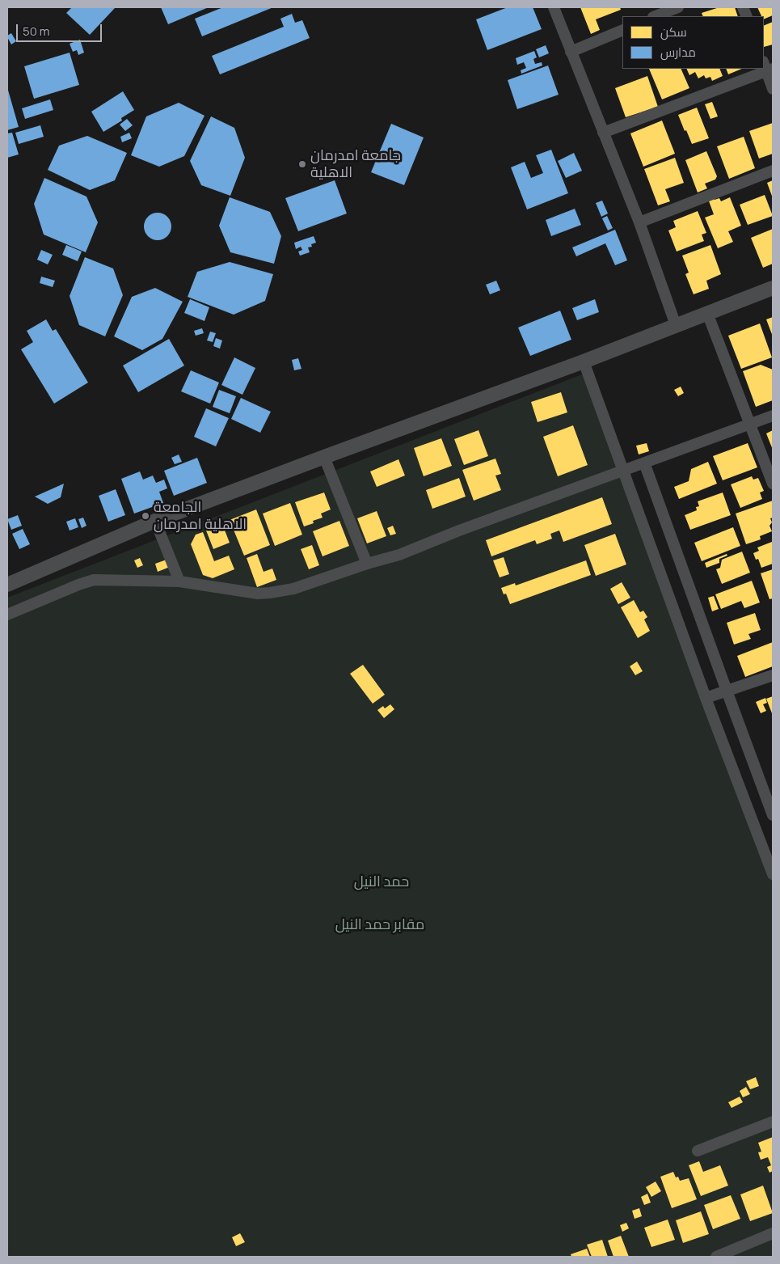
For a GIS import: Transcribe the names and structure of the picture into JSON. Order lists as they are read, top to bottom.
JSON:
{
  "parks": ["حمد النيل", "مقابر حمد النيل"],
  "places": ["جامعة امدرمان الاهلية", "الجامعة الاهلية امدرمان"],
  "legend": ["سكن", "مدارس"],
  "scale_bar": "50 m"
}
